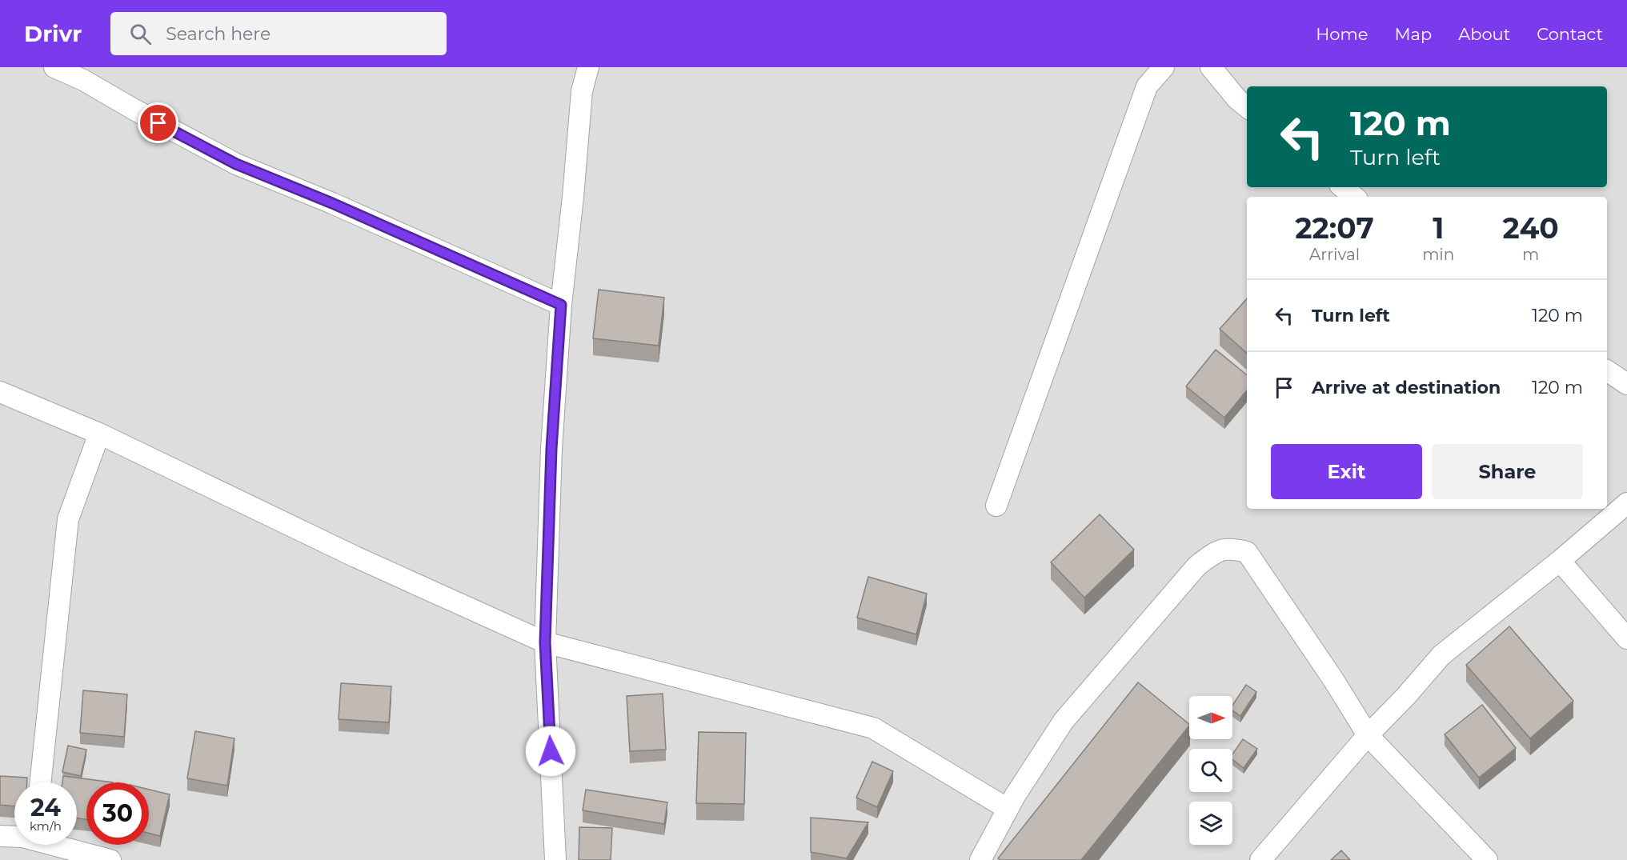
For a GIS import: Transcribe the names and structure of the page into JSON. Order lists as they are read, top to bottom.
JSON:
{
  "north": "right",
  "page": {
    "header": "Drivr",
    "search": "Search here",
    "nav": [
      "Home",
      "Map",
      "About",
      "Contact"
    ],
    "turn": ["120 m", "Turn left"],
    "eta": [
      "22:07",
      "Arrival",
      "1",
      "min",
      "240",
      "m"
    ],
    "list": [
      {
        "name": "Turn left",
        "value": "120 m"
      },
      {
        "name": "Arrive at destination",
        "value": "120 m"
      }
    ],
    "buttons": ["Exit", "Share"],
    "speed": "24 km/h",
    "limit": "30"
  }
}
